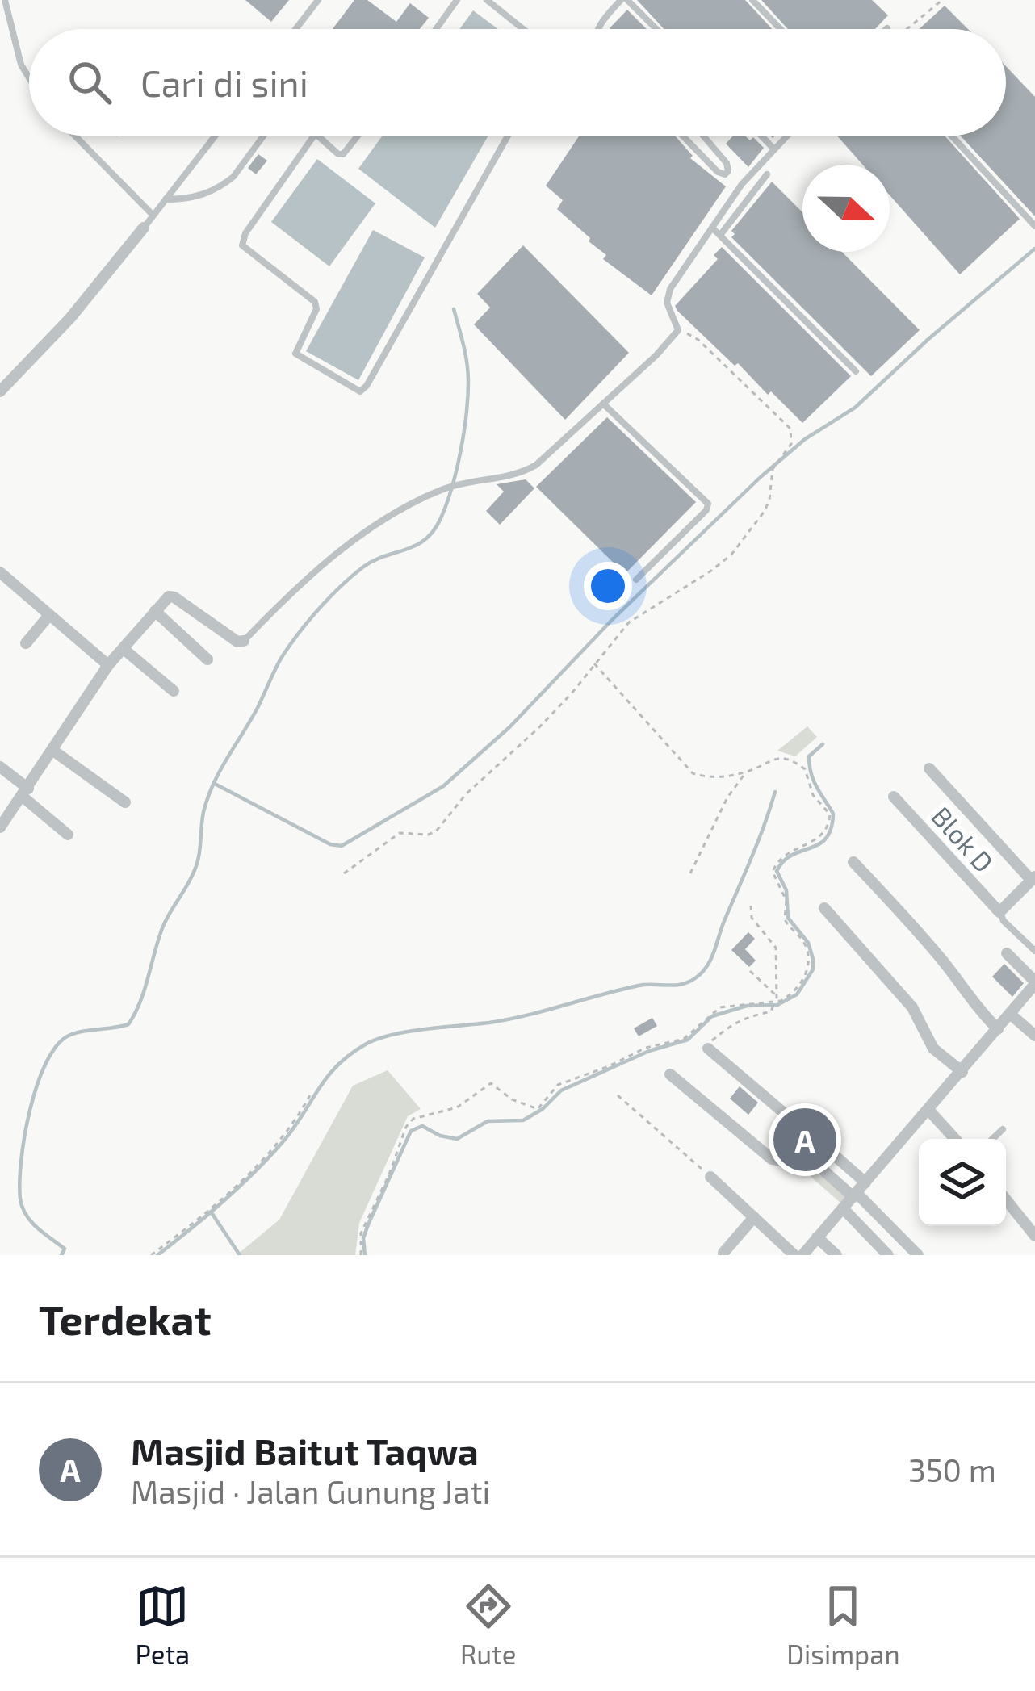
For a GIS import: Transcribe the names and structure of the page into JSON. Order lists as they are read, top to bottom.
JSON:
{
  "streets": {
    "street": ["Blok D"]
  },
  "north": "right",
  "page": {
    "search": "Cari di sini",
    "pins": "A",
    "heading": "Terdekat",
    "list": [
      {
        "mark": "A",
        "name": "Masjid Baitut Taqwa",
        "note": "Masjid · Jalan Gunung Jati",
        "value": "350 m"
      }
    ],
    "nav": ["Peta", "Rute", "Disimpan"]
  }
}
